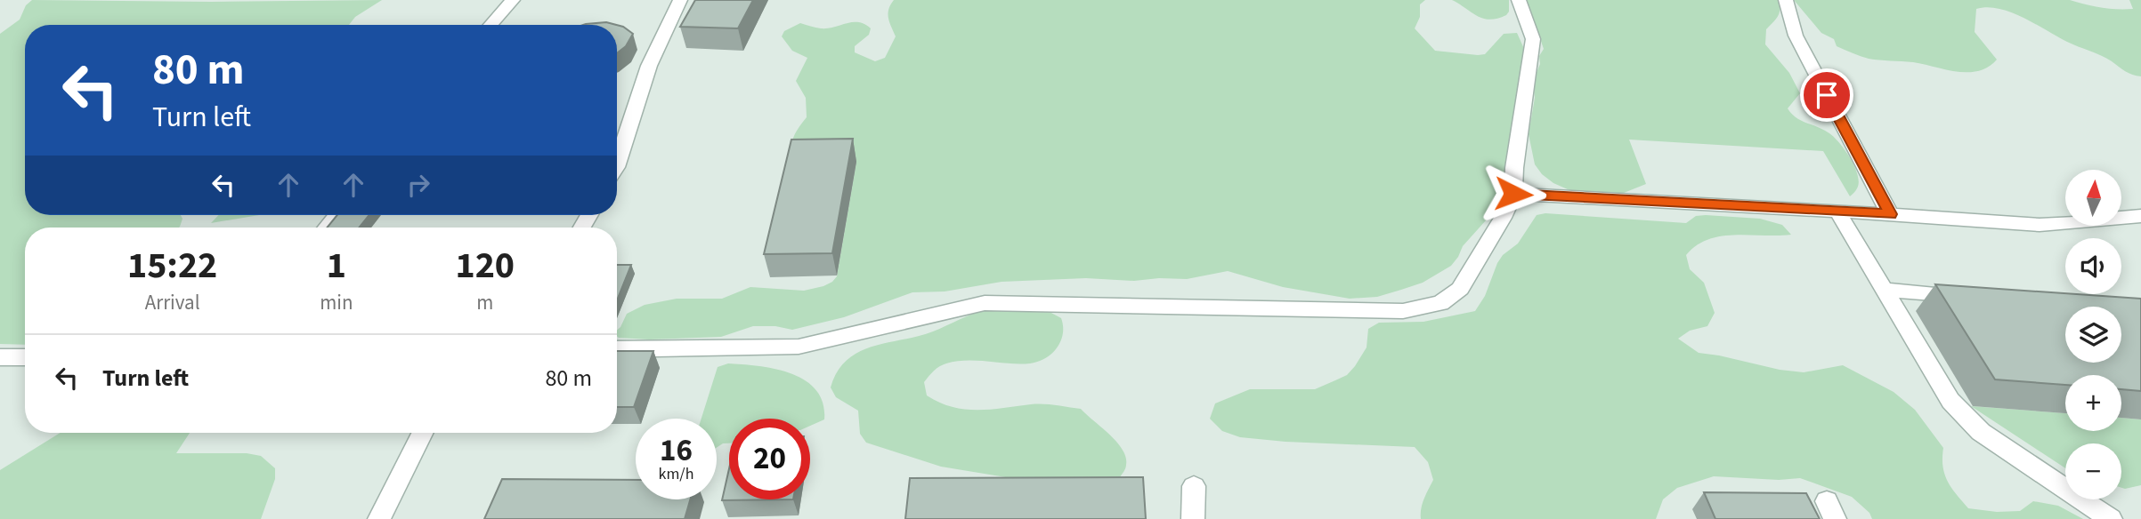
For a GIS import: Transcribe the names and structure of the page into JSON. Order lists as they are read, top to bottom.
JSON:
{
  "north": "top",
  "page": {
    "turn": ["80 m", "Turn left"],
    "map_buttons": ["+", "−"],
    "eta": [
      "15:22",
      "Arrival",
      "1",
      "min",
      "120",
      "m"
    ],
    "list": [
      {
        "name": "Turn left",
        "value": "80 m"
      }
    ],
    "speed": "16 km/h",
    "limit": "20"
  }
}
